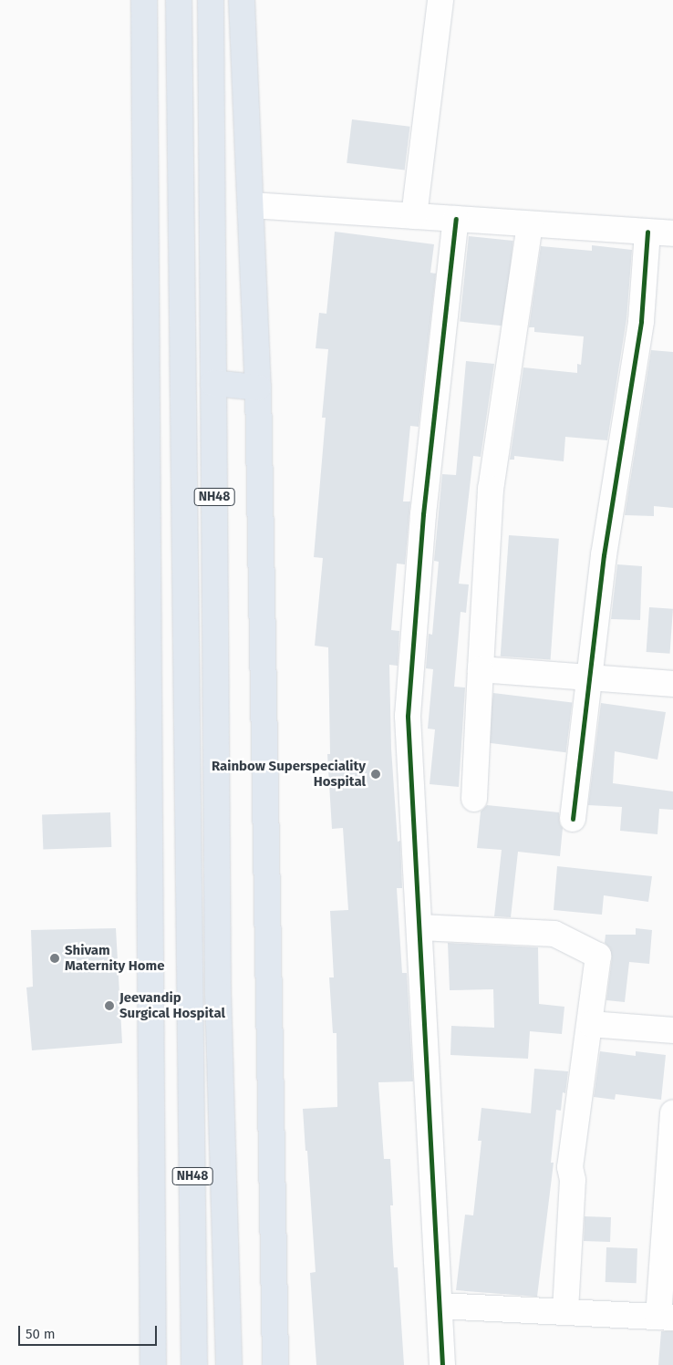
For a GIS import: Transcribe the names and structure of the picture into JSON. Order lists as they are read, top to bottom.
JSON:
{
  "streets": {
    "highway": ["NH48"]
  },
  "places": ["Rainbow Superspeciality Hospital", "Shivam Maternity Home", "Jeevandip Surgical Hospital"],
  "scale_bar": "50 m"
}
